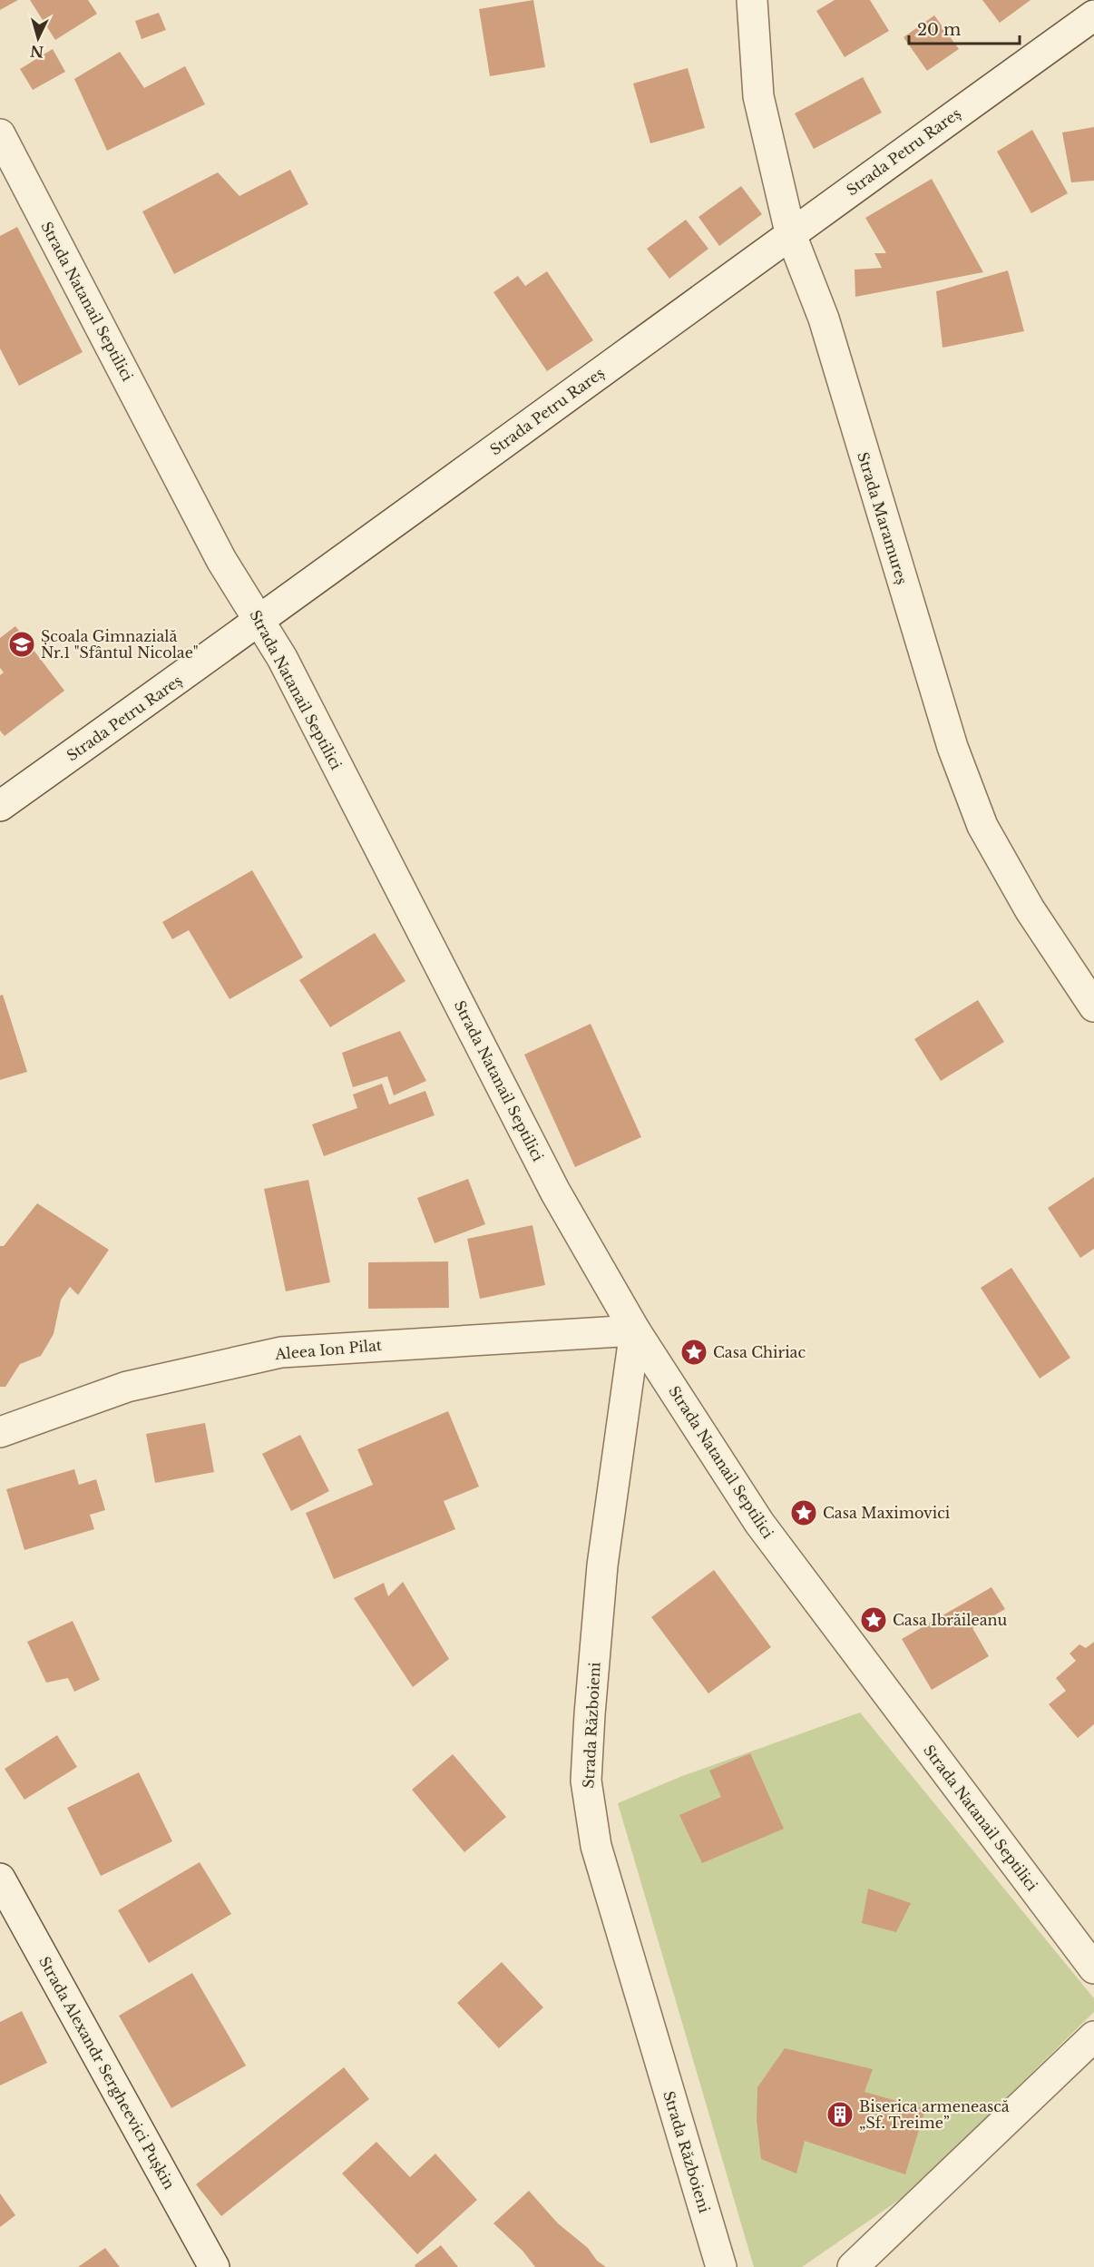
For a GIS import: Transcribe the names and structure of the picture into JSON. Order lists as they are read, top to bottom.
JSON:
{
  "streets": {
    "street": [
      "Strada Petru Rareș",
      "Strada Natanail Septilici",
      "Strada Maramureș",
      "Aleea Ion Pilat",
      "Strada Războieni",
      "Strada Alexandr Sergheevici Pușkin"
    ]
  },
  "crossings": [
    ["Strada Petru Rareș", "Strada Natanail Septilici"],
    ["Strada Petru Rareș", "Strada Maramureș"],
    ["Strada Natanail Septilici", "Aleea Ion Pilat"],
    ["Strada Natanail Septilici", "Strada Războieni"],
    ["Aleea Ion Pilat", "Strada Războieni"]
  ],
  "places": {
    "school or university": ["Școala Gimnazială Nr.1 \"Sfântul Nicolae\""],
    "place": ["Casa Chiriac", "Casa Maximovici", "Casa Ibrăileanu"],
    "building": ["Biserica armenească „Sf. Treime”"]
  },
  "scale_bar": "20 m",
  "north": "bottom"
}
